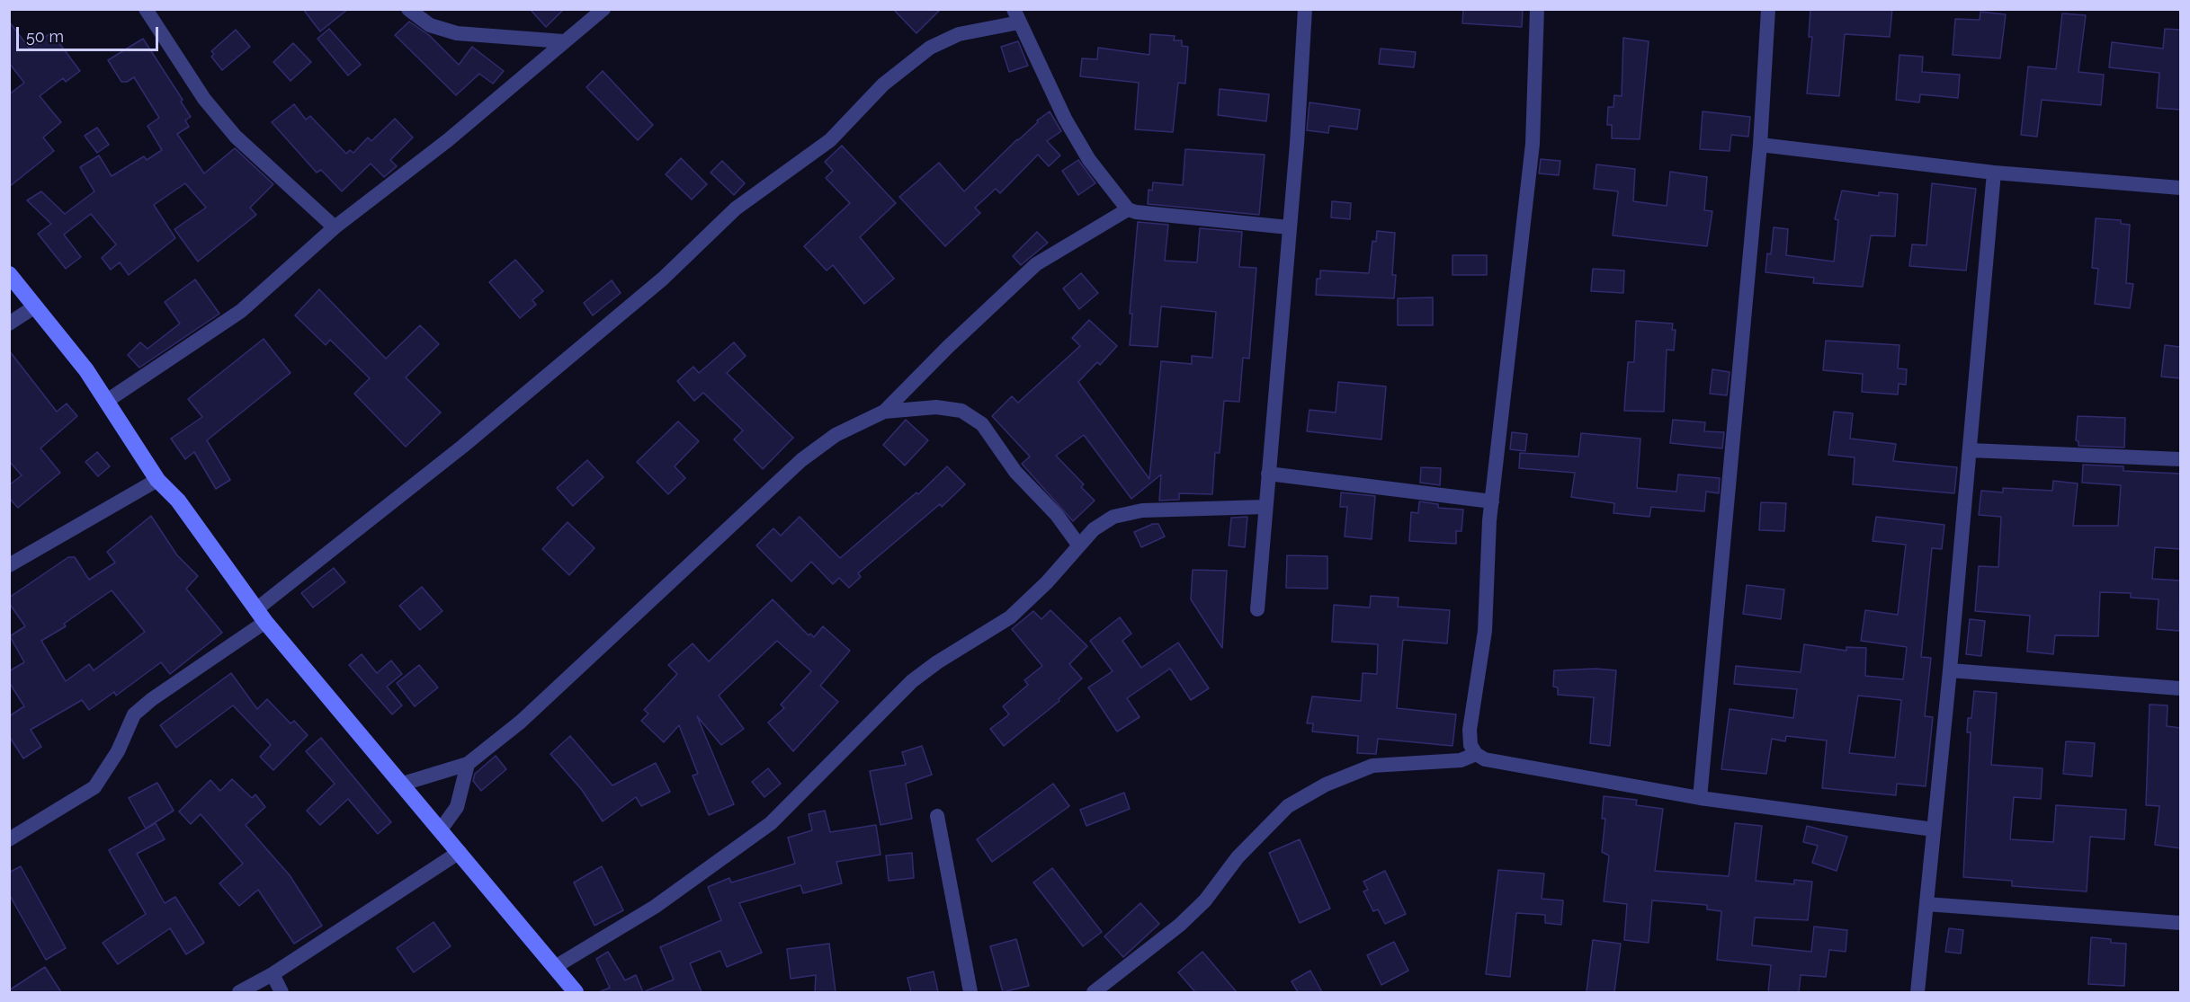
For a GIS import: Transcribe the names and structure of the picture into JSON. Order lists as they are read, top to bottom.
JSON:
{
  "scale_bar": "50 m"
}
